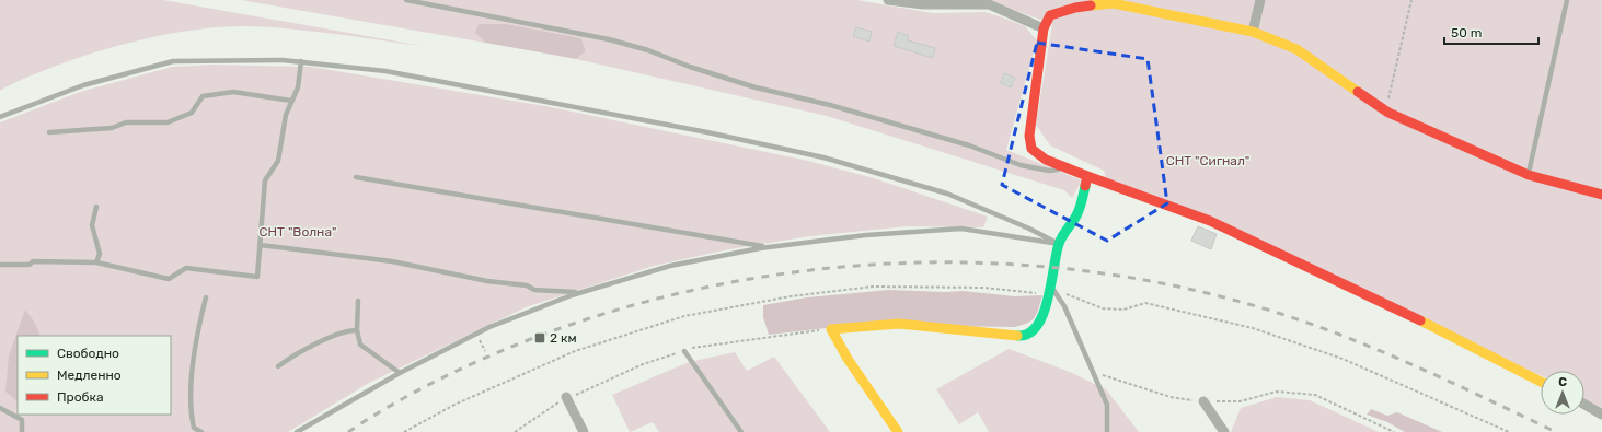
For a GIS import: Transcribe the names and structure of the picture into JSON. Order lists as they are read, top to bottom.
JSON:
{
  "parks": ["СНТ \"Сигнал\"", "СНТ \"Волна\""],
  "places": {
    "transit": ["2 км"]
  },
  "legend": ["Свободно", "Медленно", "Пробка"],
  "scale_bar": "50 m",
  "north": "top"
}
